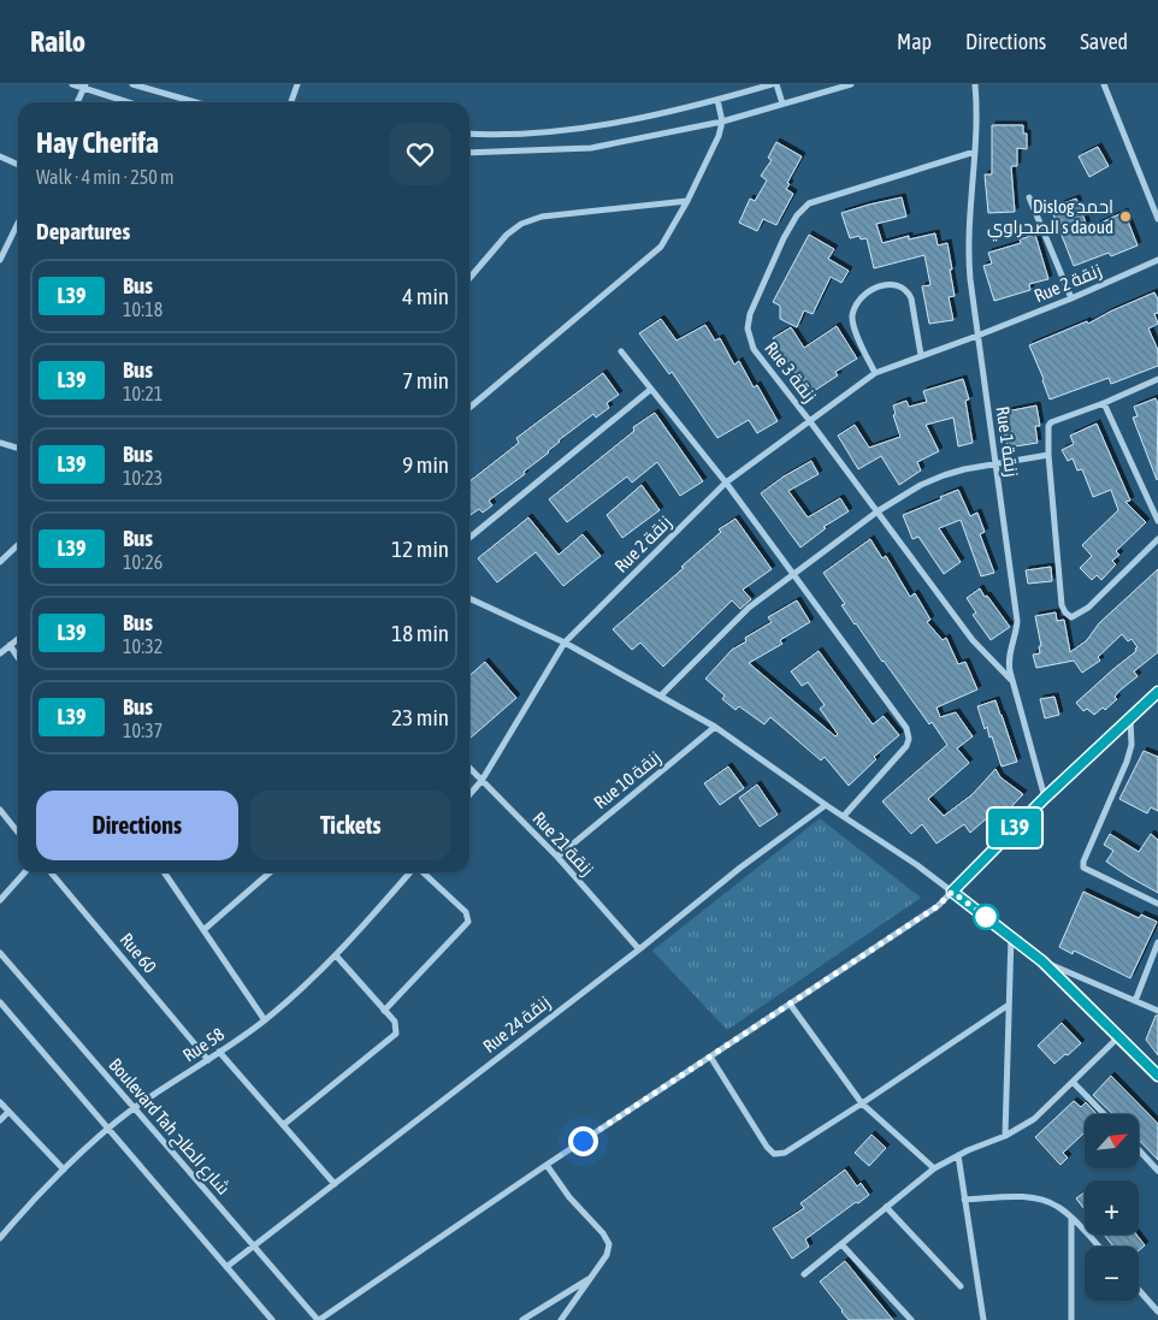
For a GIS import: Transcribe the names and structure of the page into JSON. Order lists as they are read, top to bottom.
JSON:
{
  "streets": {
    "street": [
      "Rue 2 زنقة",
      "Rue 3 زنقة",
      "Rue 1 زنقة",
      "Rue 10 زنقة",
      "Rue 21 زنقة",
      "Rue 60",
      "Rue 24 زنقة",
      "Rue 58",
      "Boulevard Tah شارع الطاح"
    ]
  },
  "crossings": [
    ["Rue 2 زنقة", "Rue 3 زنقة"],
    ["Rue 2 زنقة", "Rue 1 زنقة"],
    ["Rue 2 زنقة", "Rue 21 زنقة"],
    ["Rue 3 زنقة", "Rue 1 زنقة"],
    ["Rue 10 زنقة", "Rue 21 زنقة"],
    ["Rue 21 زنقة", "Rue 24 زنقة"],
    ["Rue 60", "Rue 58"],
    ["Rue 24 زنقة", "Boulevard Tah شارع الطاح"],
    ["Rue 58", "Boulevard Tah شارع الطاح"]
  ],
  "places": ["Dislog احمد الصحراوي s daoud"],
  "lines": ["bus line L39"],
  "north": "top right",
  "page": {
    "header": "Railo",
    "nav": ["Map", "Directions", "Saved"],
    "on_map": "L39",
    "heading": [
      ["Hay Cherifa", "Walk · 4 min · 250 m"],
      "Departures"
    ],
    "list": [
      {
        "mark": "L39",
        "name": "Bus",
        "note": "10:18",
        "value": "4 min"
      },
      {
        "mark": "L39",
        "name": "Bus",
        "note": "10:21",
        "value": "7 min"
      },
      {
        "mark": "L39",
        "name": "Bus",
        "note": "10:23",
        "value": "9 min"
      },
      {
        "mark": "L39",
        "name": "Bus",
        "note": "10:26",
        "value": "12 min"
      },
      {
        "mark": "L39",
        "name": "Bus",
        "note": "10:32",
        "value": "18 min"
      },
      {
        "mark": "L39",
        "name": "Bus",
        "note": "10:37",
        "value": "23 min"
      }
    ],
    "buttons": ["Directions", "Tickets"],
    "map_buttons": ["+", "−"]
  }
}
